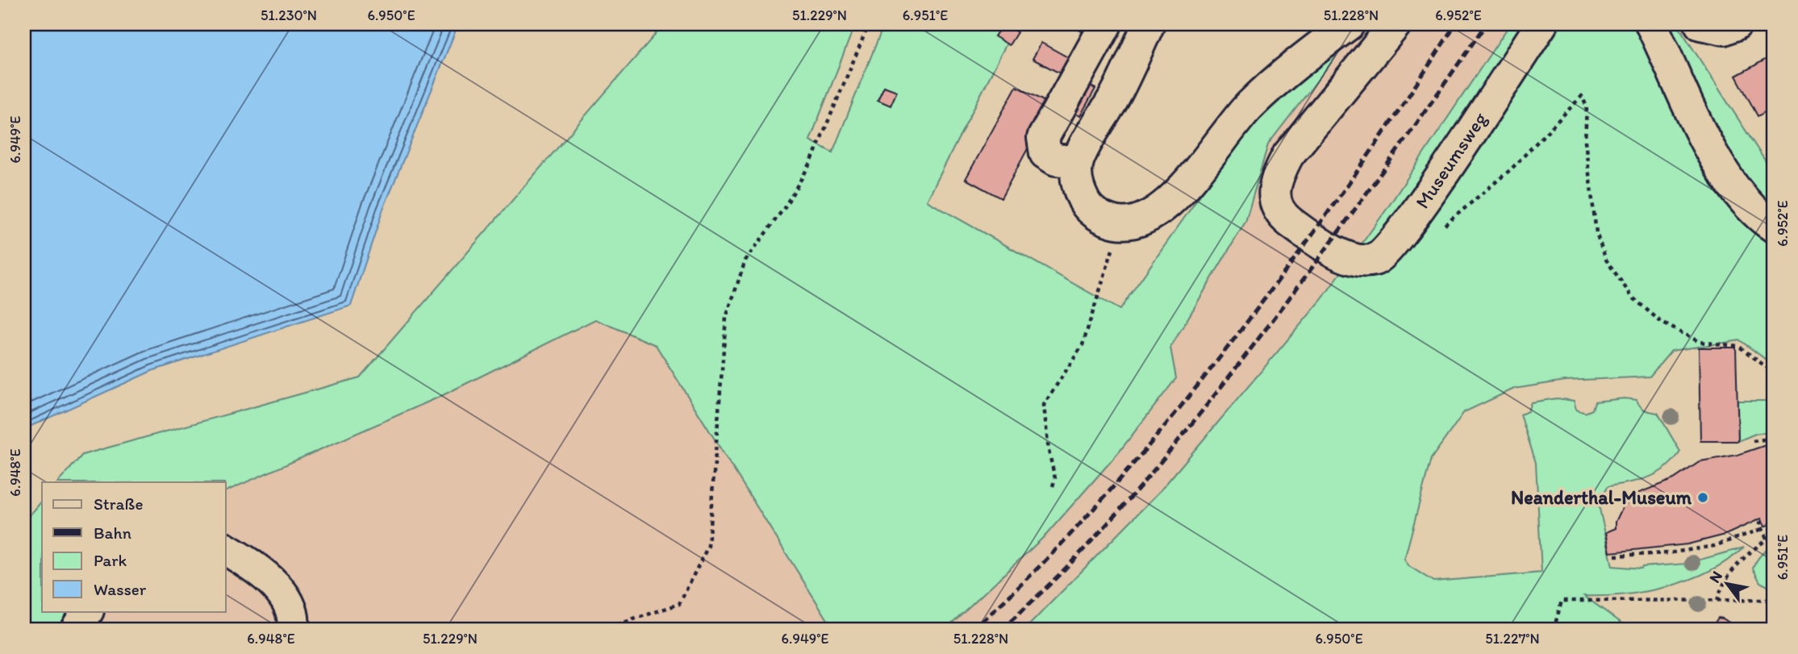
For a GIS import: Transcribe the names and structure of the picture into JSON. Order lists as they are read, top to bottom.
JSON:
{
  "streets": {
    "lane": ["Museumsweg"]
  },
  "places": ["Neanderthal-Museum"],
  "legend": [
    "Straße",
    "Bahn",
    "Park",
    "Wasser"
  ],
  "north": "top left",
  "coordinates": [
    "51.230°N",
    "6.950°E",
    "51.229°N",
    "6.951°E",
    "51.228°N",
    "6.952°E",
    "6.949°E",
    "6.948°E",
    "51.227°N"
  ]
}
